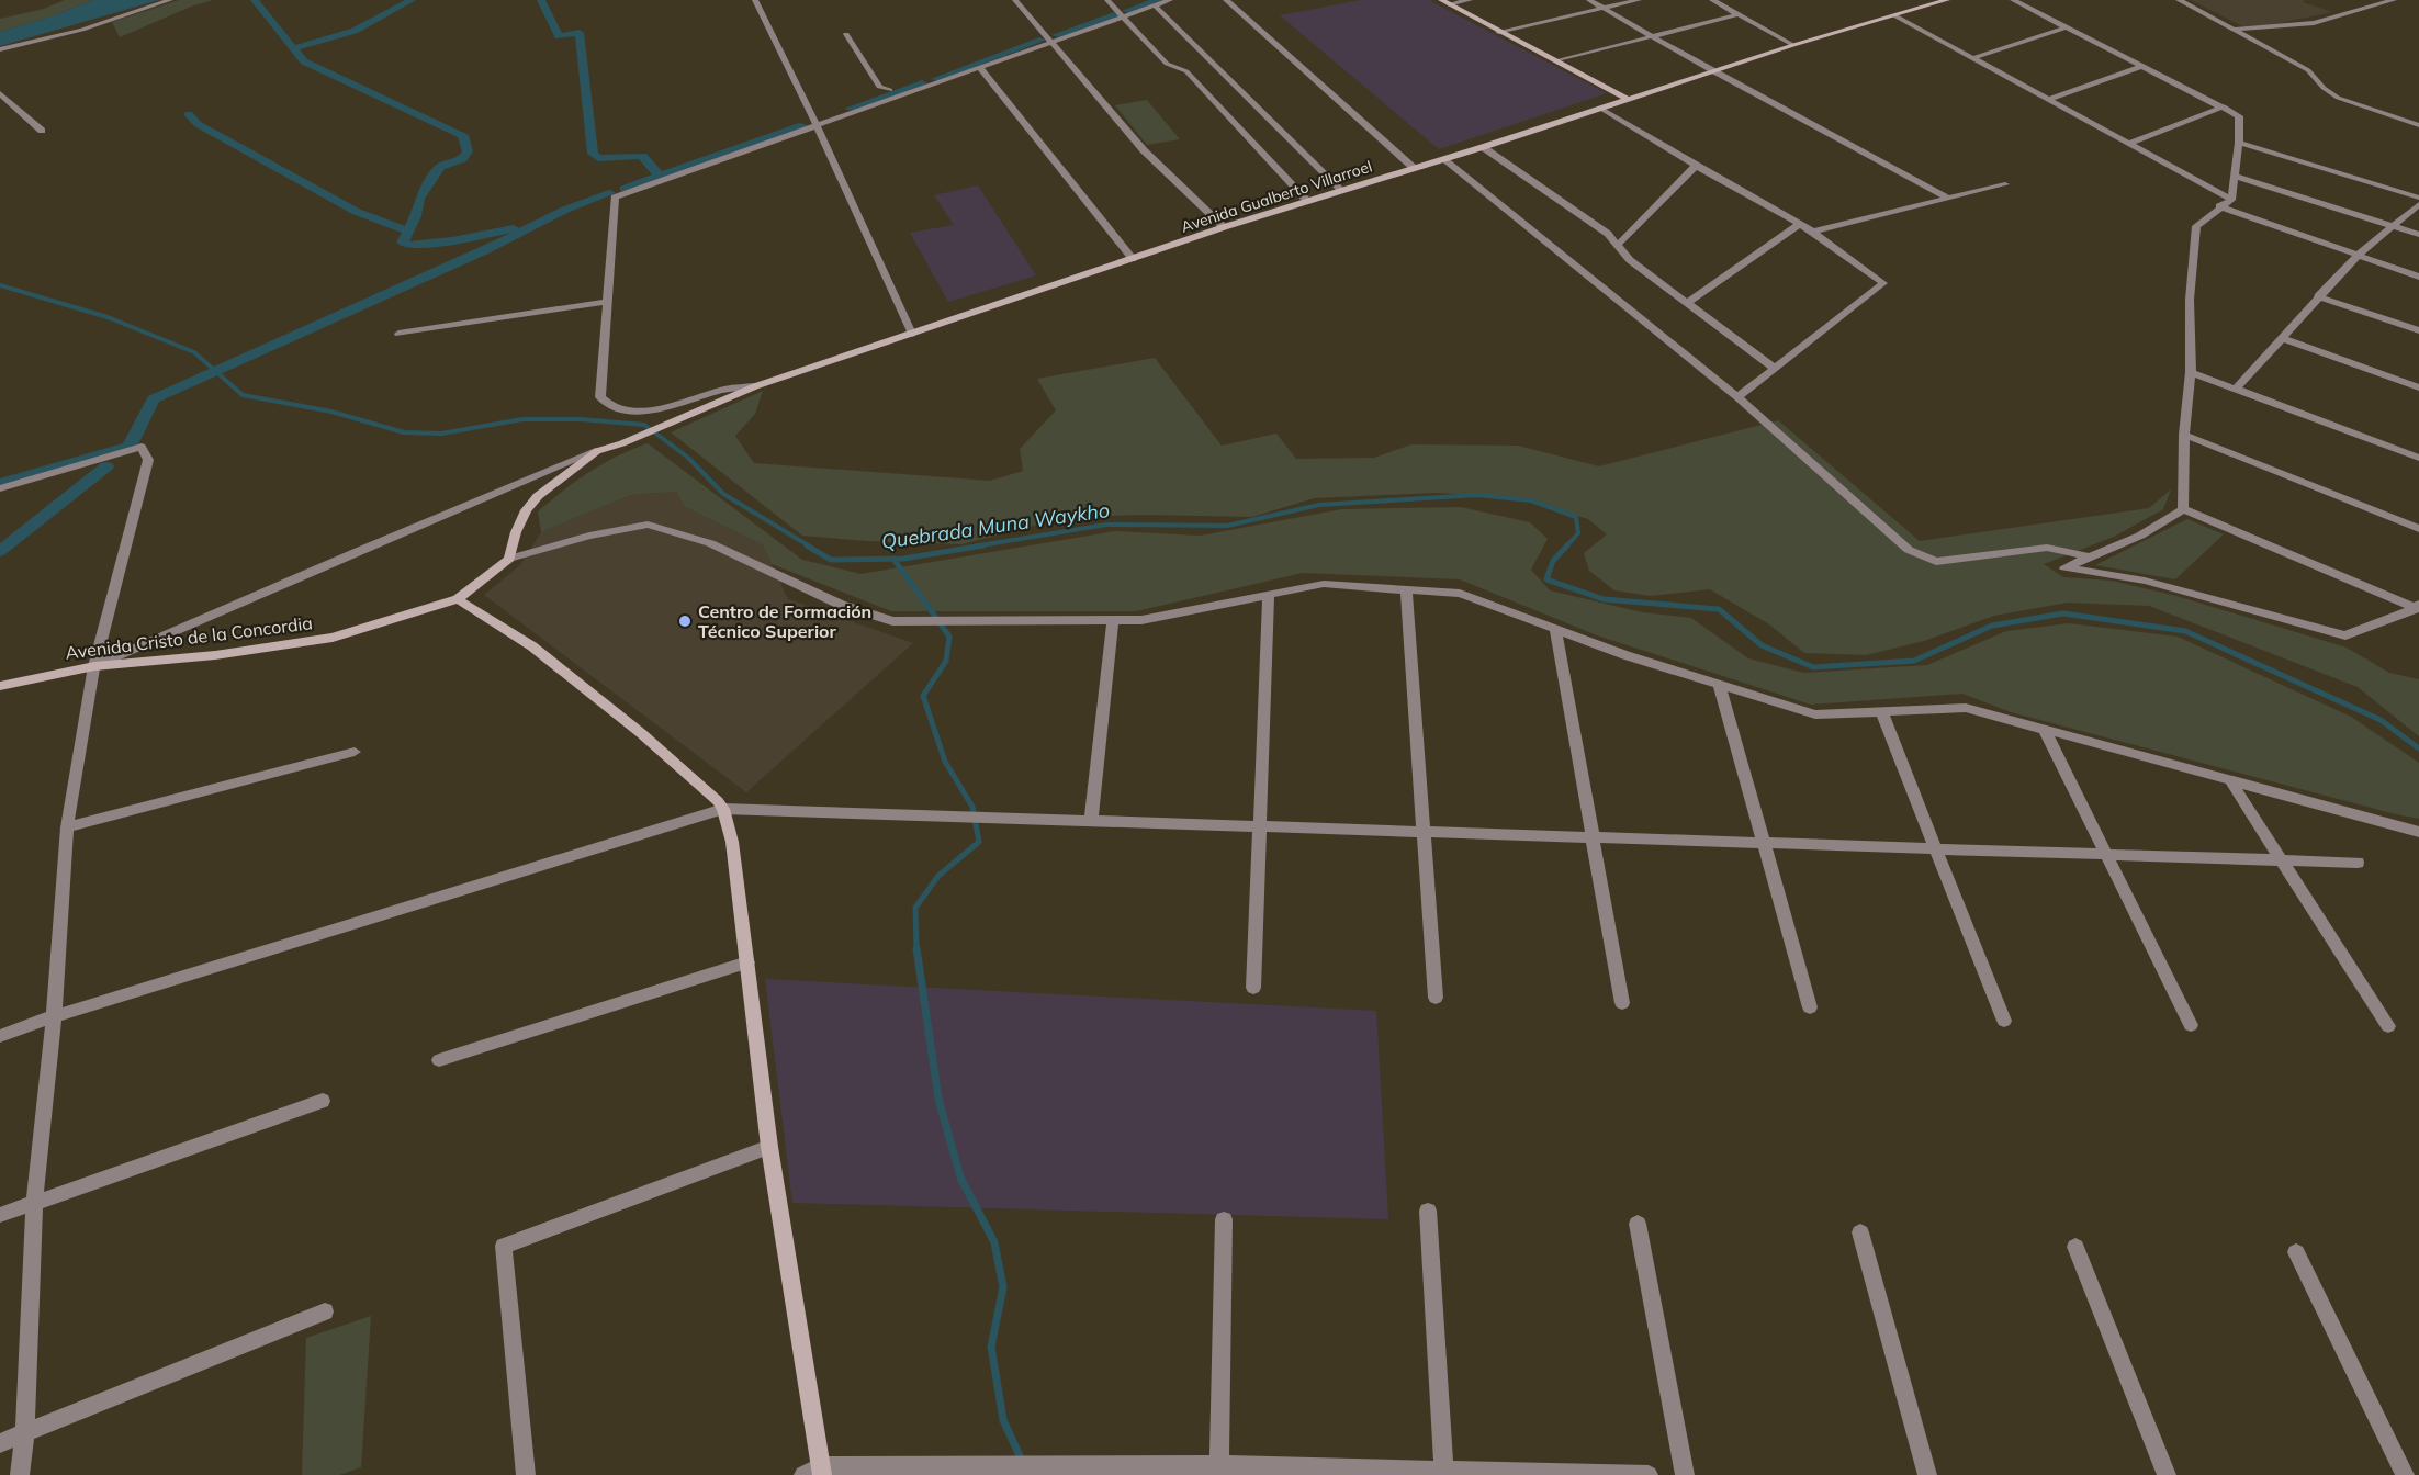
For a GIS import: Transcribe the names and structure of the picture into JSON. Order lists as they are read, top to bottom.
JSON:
{
  "streets": {
    "main road": ["Avenida Gualberto Villarroel", "Avenida Cristo de la Concordia"]
  },
  "water": ["Quebrada Muna Waykho"],
  "places": ["Centro de Formación Técnico Superior"]
}
